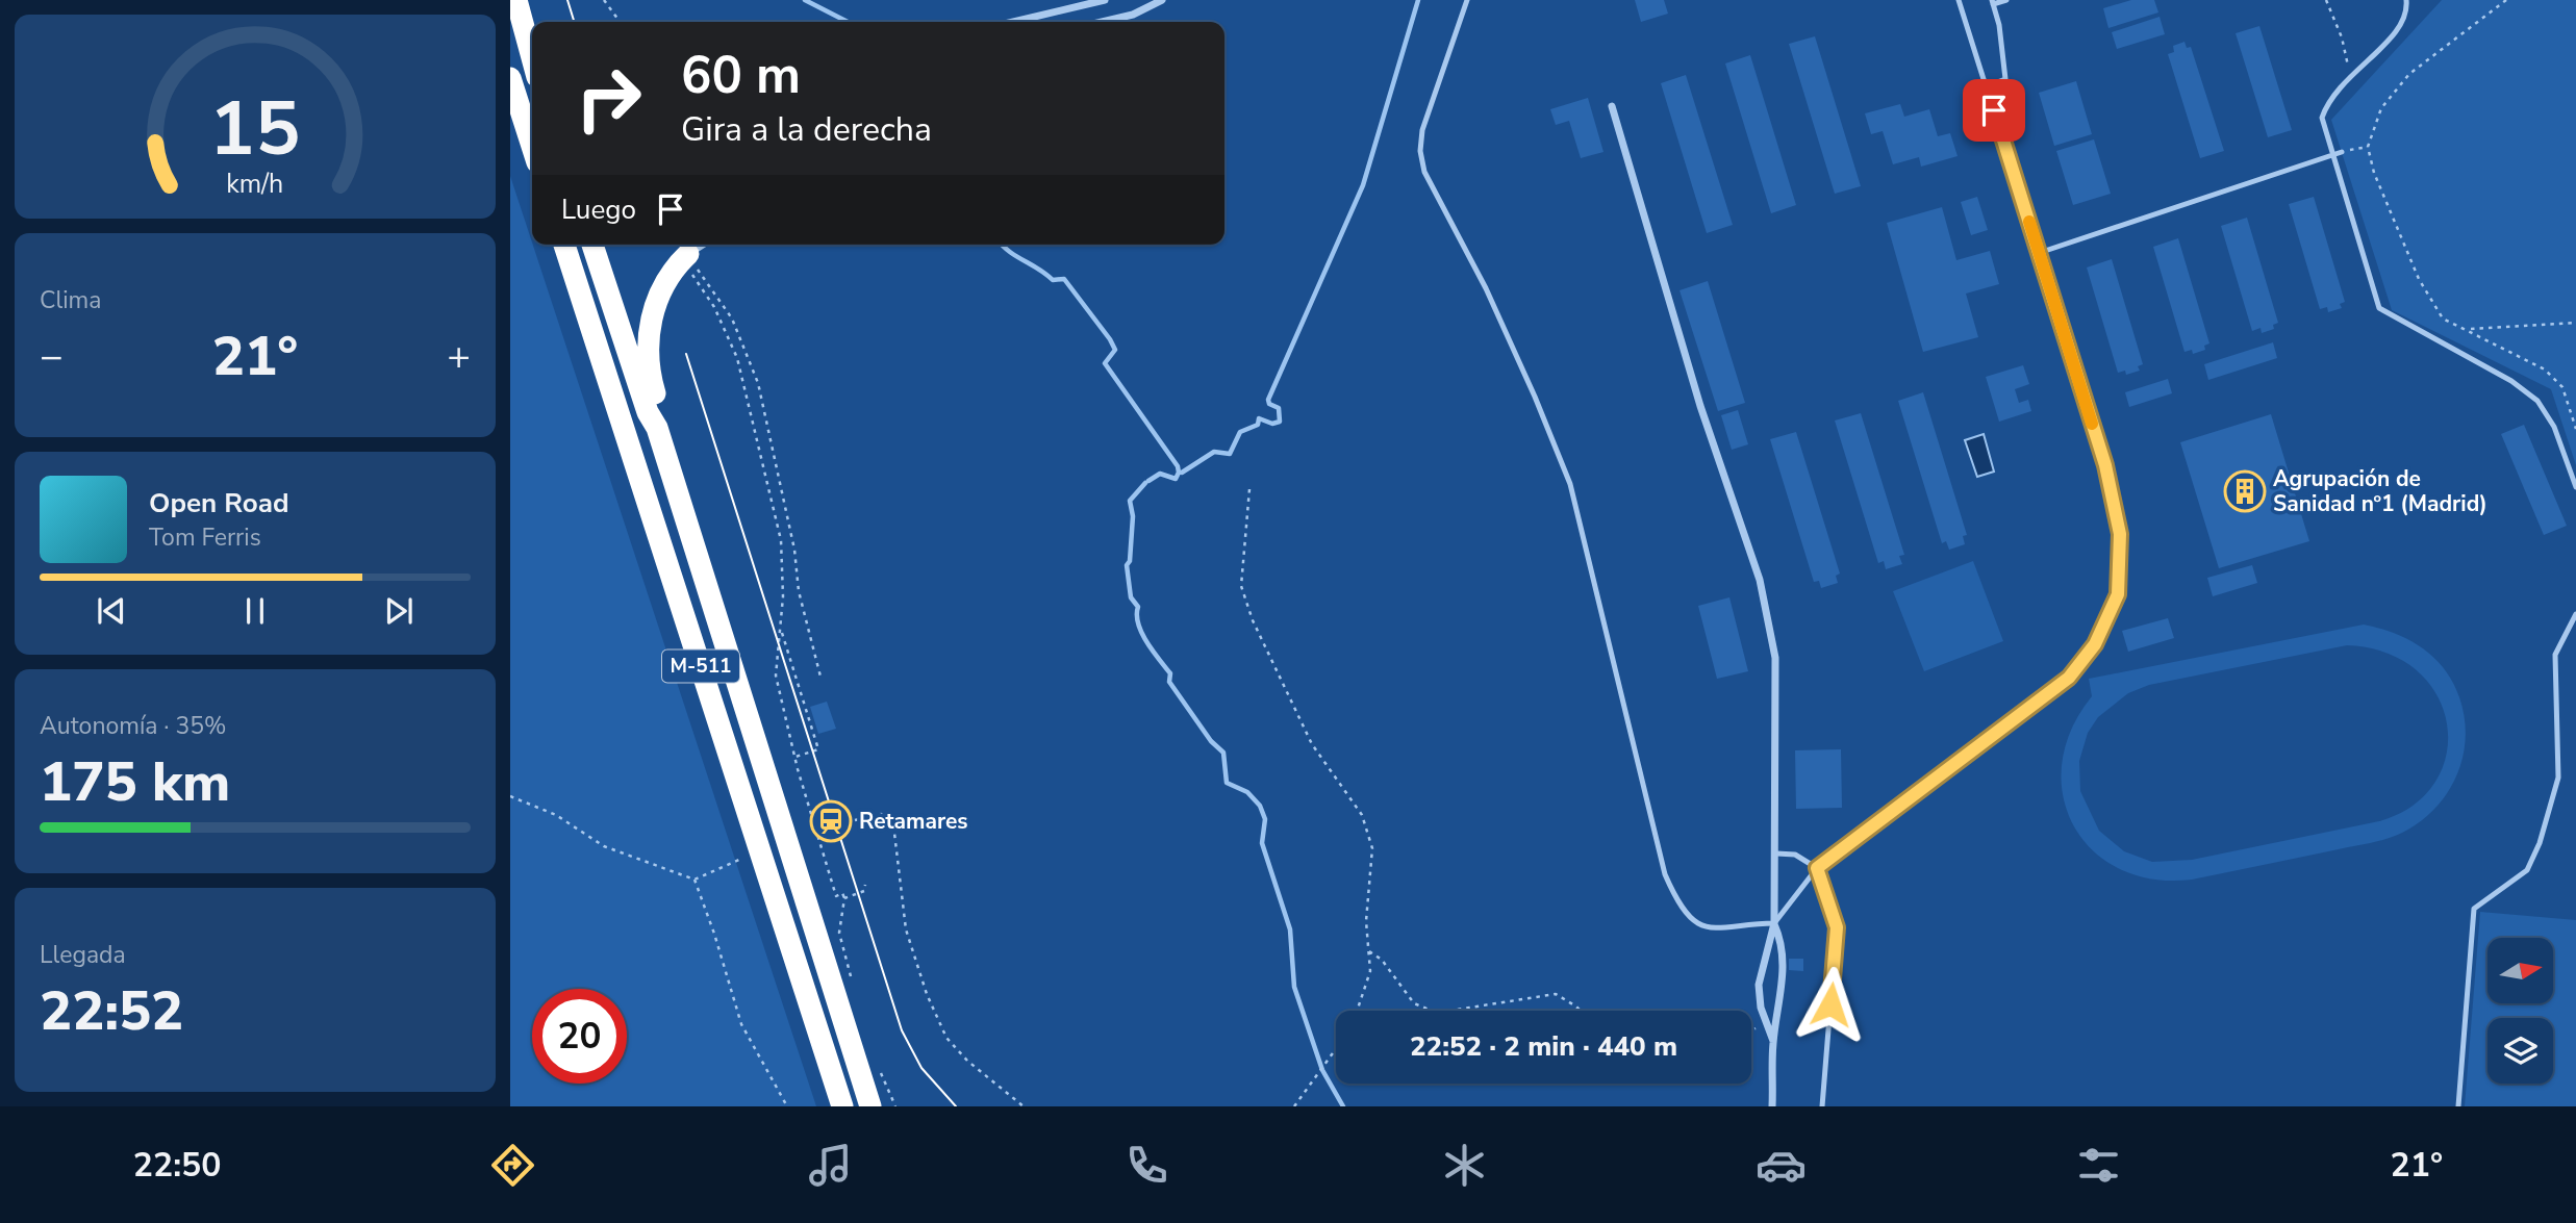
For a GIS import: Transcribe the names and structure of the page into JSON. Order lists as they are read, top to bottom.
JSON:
{
  "streets": {
    "highway": ["M-511"]
  },
  "places": {
    "building": ["Agrupación de Sanidad nº1 (Madrid)"],
    "station": ["Retamares"]
  },
  "north": "right",
  "page": {
    "turn": ["60 m", "Gira a la derecha"],
    "then": "Luego",
    "tile": [
      "Clima",
      ["Autonomía · 35%", "175 km"],
      ["Llegada", "22:52"]
    ],
    "heat": ["−", "21°", "+"],
    "song": ["Open Road", "Tom Ferris"],
    "limit": "20",
    "trip": "22:52 · 2 min · 440 m",
    "tabs": ["22:50", "21°"],
    "gauge": ["15", "km/h"]
  }
}
